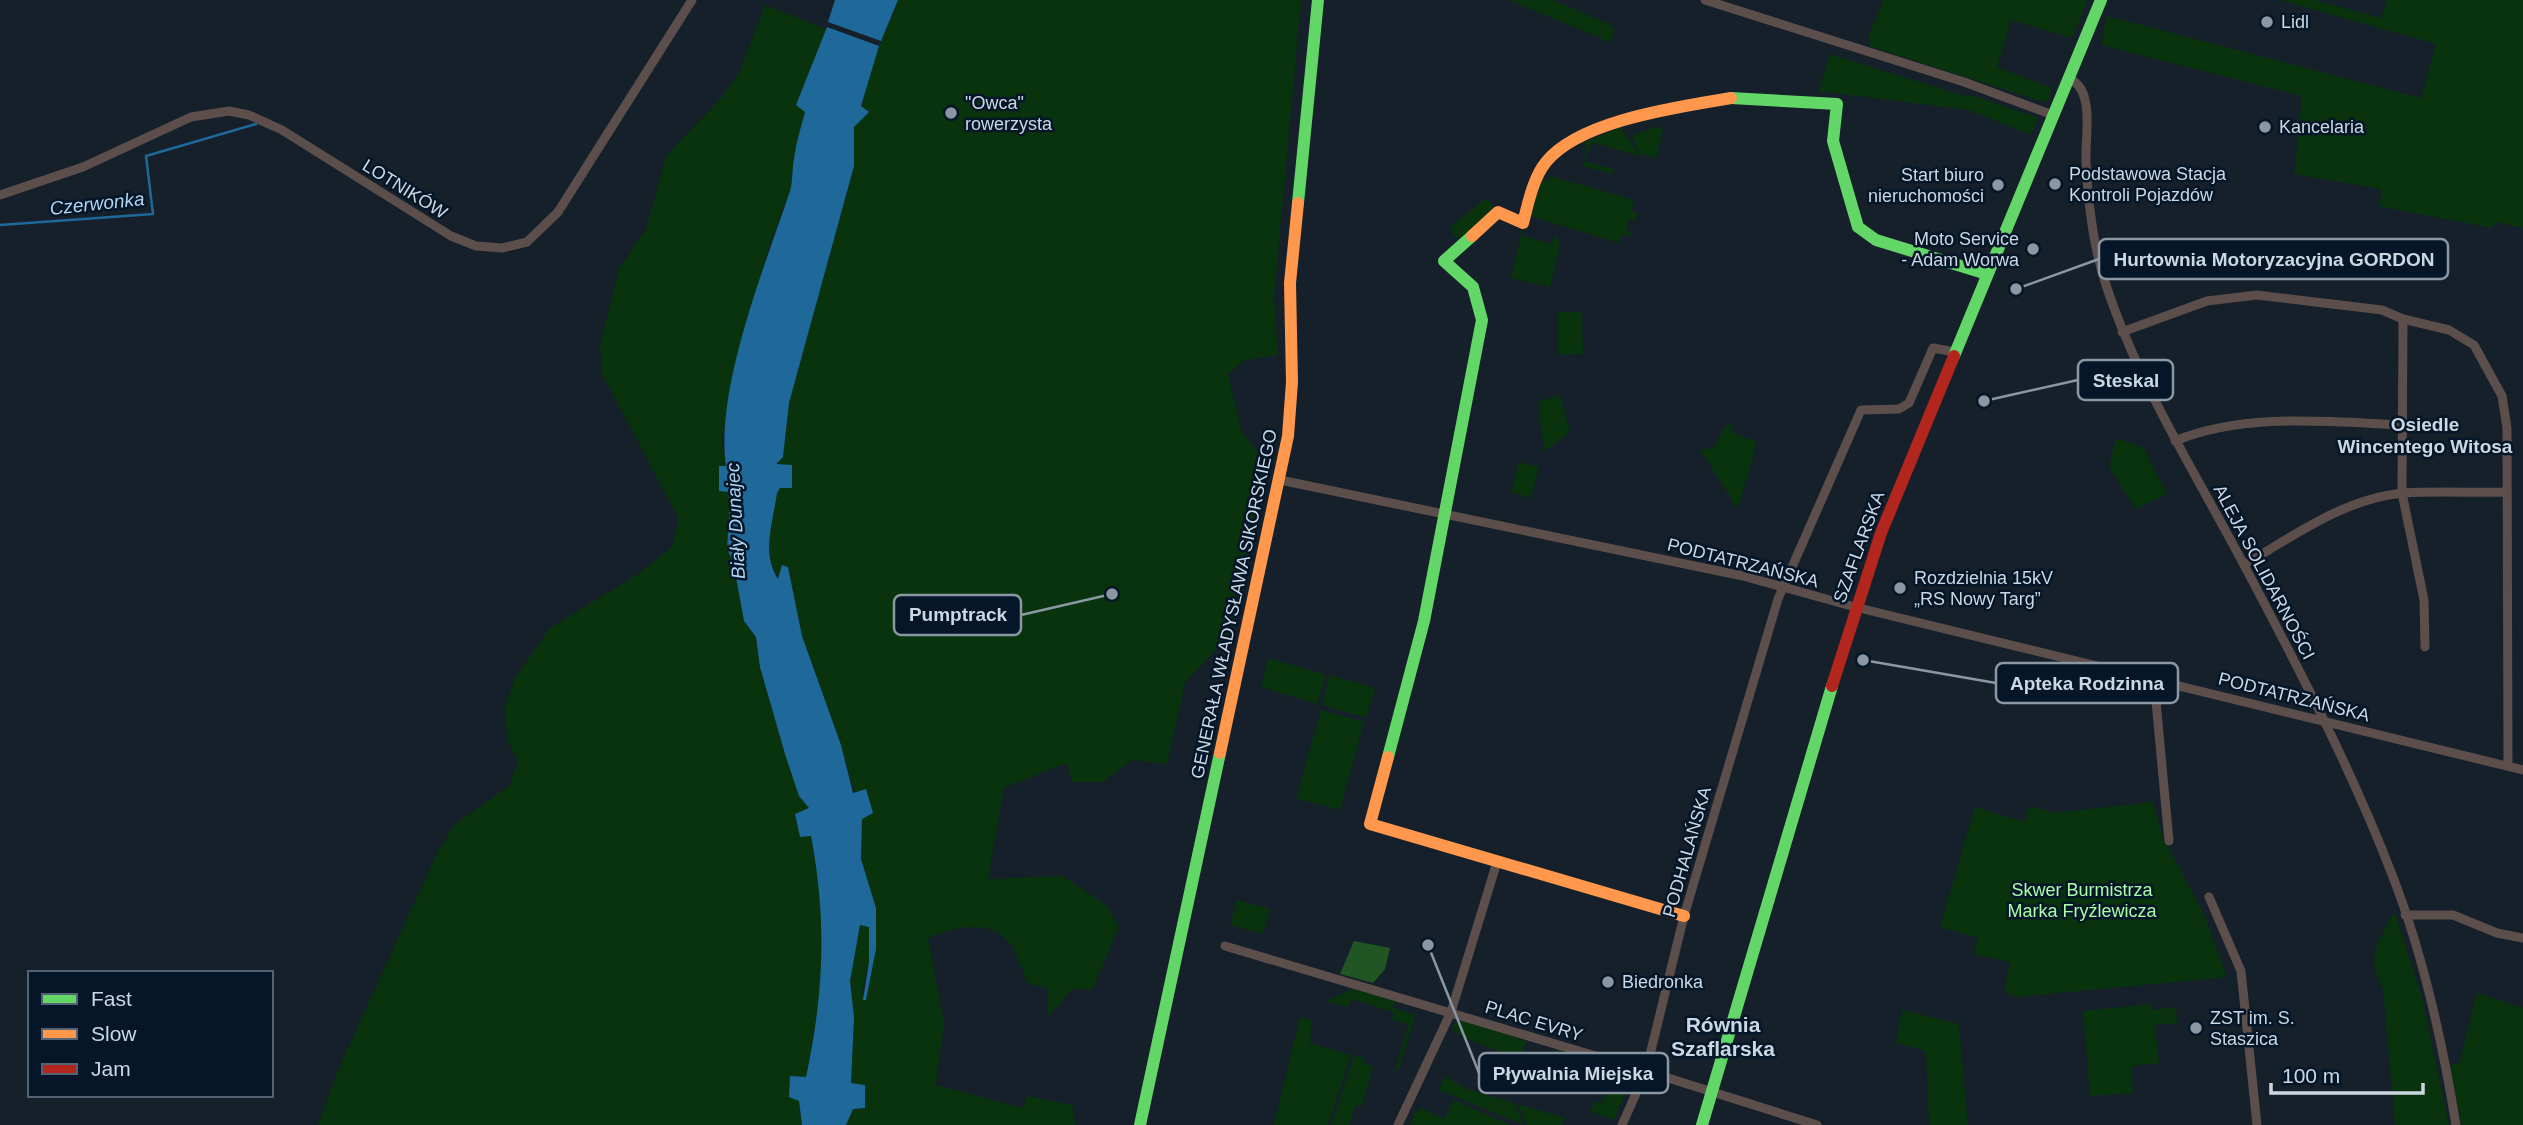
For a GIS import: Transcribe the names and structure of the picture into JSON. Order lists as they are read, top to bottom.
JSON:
{
  "streets": {
    "street": [
      "LOTNIKÓW",
      "SZAFLARSKA",
      "PODTATRZAŃSKA",
      "ALEJA SOLIDARNOŚCI",
      "GENERAŁA WŁADYSŁAWA SIKORSKIEGO",
      "PODHALAŃSKA",
      "PLAC EVRY"
    ]
  },
  "crossings": [
    ["SZAFLARSKA", "PODTATRZAŃSKA"],
    ["SZAFLARSKA", "ALEJA SOLIDARNOŚCI"],
    ["SZAFLARSKA", "PODHALAŃSKA"],
    ["SZAFLARSKA", "PLAC EVRY"],
    ["PODTATRZAŃSKA", "ALEJA SOLIDARNOŚCI"],
    ["PODTATRZAŃSKA", "GENERAŁA WŁADYSŁAWA SIKORSKIEGO"],
    ["PODTATRZAŃSKA", "PODHALAŃSKA"],
    ["PODHALAŃSKA", "PLAC EVRY"]
  ],
  "districts": ["Osiedle Wincentego Witosa", "Równia Szaflarska"],
  "water": ["Czerwonka", "Biały Dunajec"],
  "parks": ["Skwer Burmistrza Marka Fryźlewicza"],
  "places": [
    "Lidl",
    "\"Owca\" rowerzysta",
    "Kancelaria",
    "Podstawowa Stacja Kontroli Pojazdów",
    "Start biuro nieruchomości",
    "Moto Service - Adam Worwa",
    "Hurtownia Motoryzacyjna GORDON",
    "Steskal",
    "Rozdzielnia 15kV „RS Nowy Targ”",
    "Pumptrack",
    "Apteka Rodzinna",
    "Pływalnia Miejska",
    "Biedronka",
    "ZST im. S. Staszica"
  ],
  "legend": ["Fast", "Slow", "Jam"],
  "scale_bar": "100 m"
}
